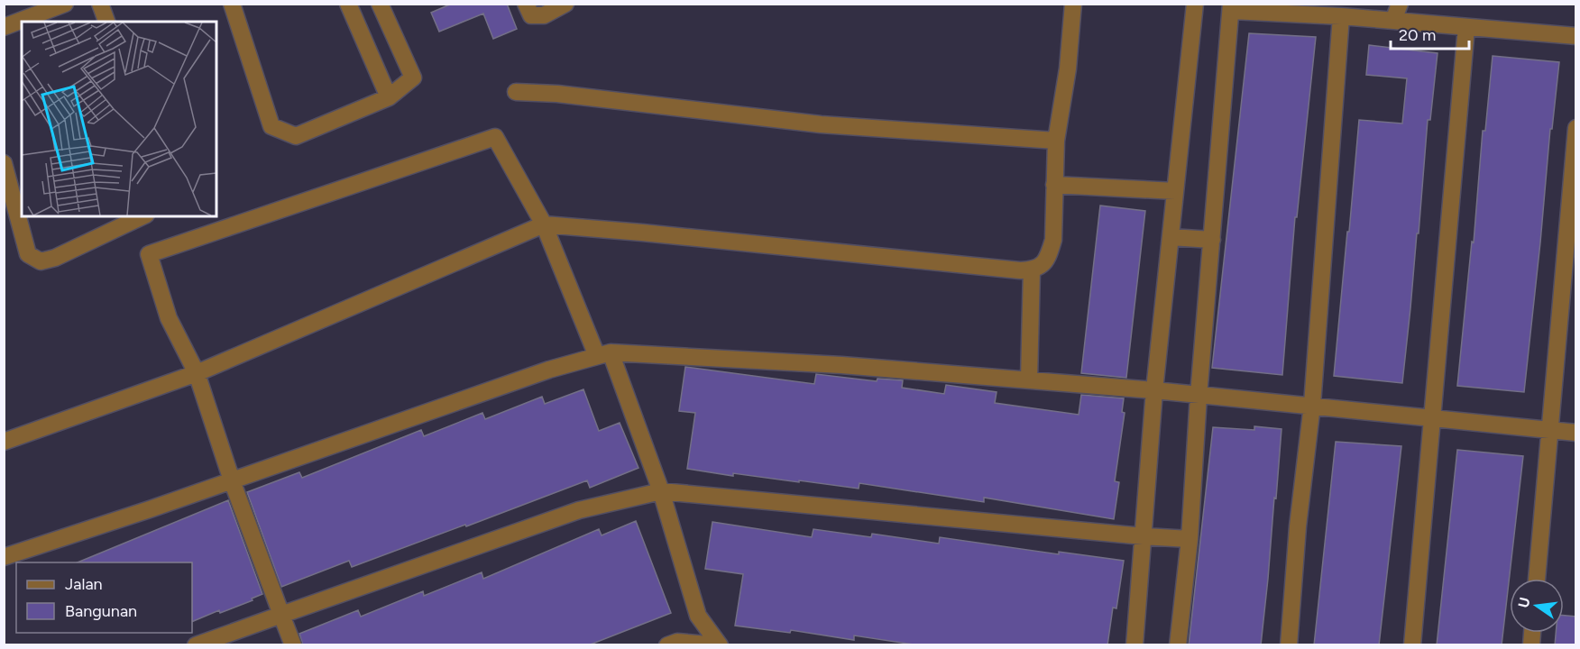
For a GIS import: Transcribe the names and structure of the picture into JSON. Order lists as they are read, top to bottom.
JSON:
{
  "legend": ["Jalan", "Bangunan"],
  "scale_bar": "20 m",
  "north": "left"
}
